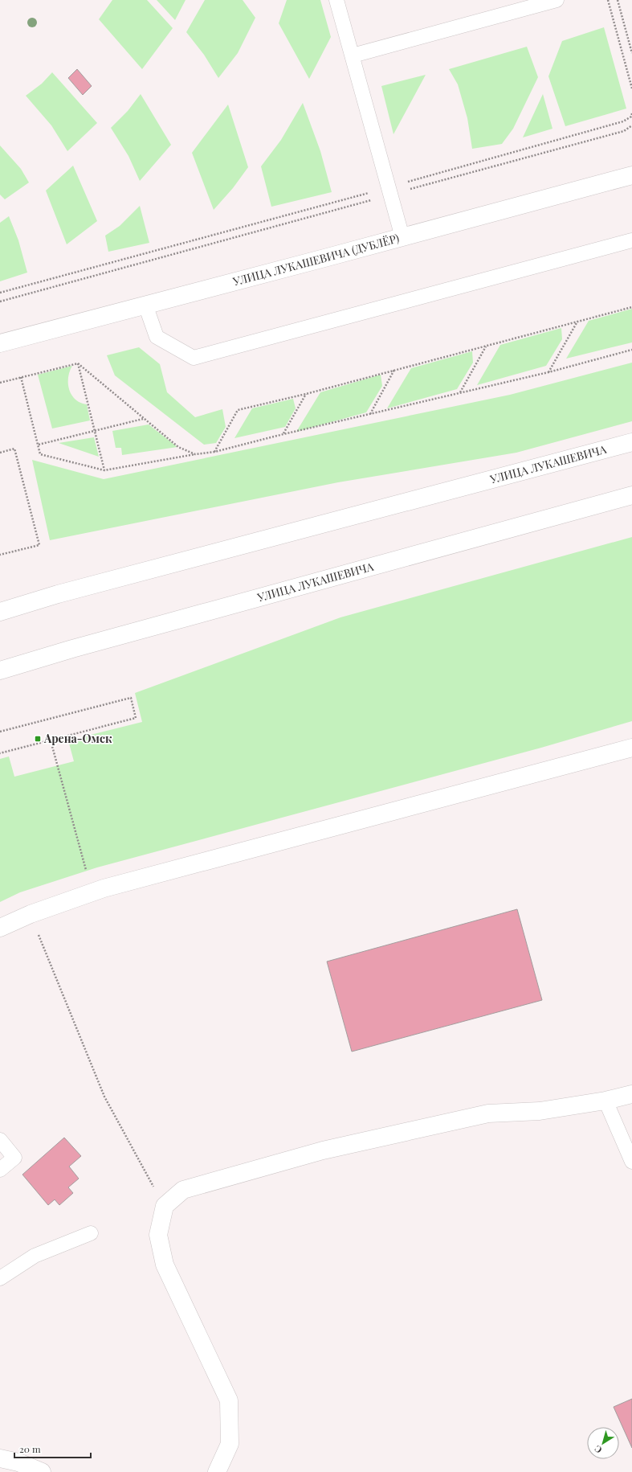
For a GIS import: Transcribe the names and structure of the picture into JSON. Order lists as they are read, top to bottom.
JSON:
{
  "streets": {
    "main road": ["УЛИЦА ЛУКАШЕВИЧА (ДУБЛЁР)", "УЛИЦА ЛУКАШЕВИЧА"]
  },
  "places": {
    "transit": ["Арена-Омск"]
  },
  "scale_bar": "20 m",
  "north": "bottom left"
}
